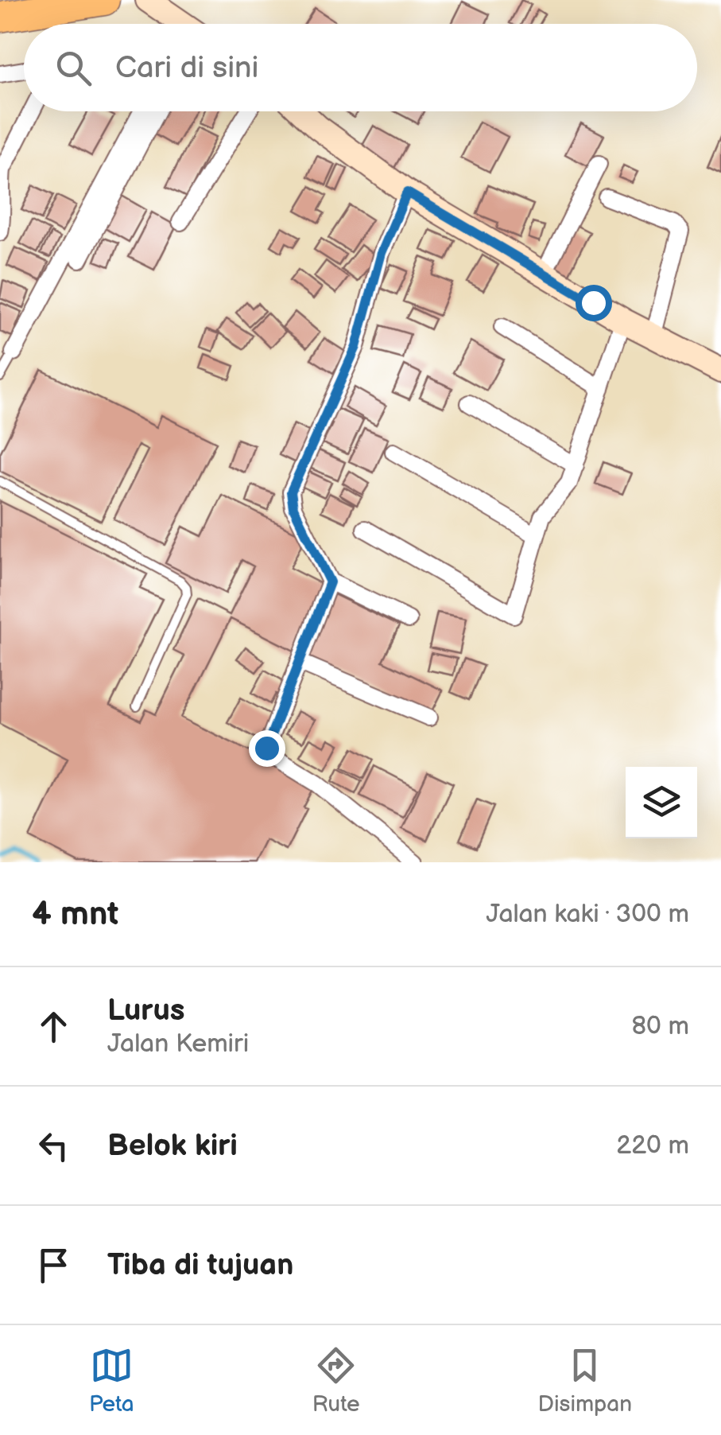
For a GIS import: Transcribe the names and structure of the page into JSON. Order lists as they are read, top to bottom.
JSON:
{
  "page": {
    "search": "Cari di sini",
    "heading": ["4 mnt", "Jalan kaki · 300 m"],
    "list": [
      ["Lurus", "Jalan Kemiri", "80 m"],
      ["Belok kiri", "220 m"],
      "Tiba di tujuan"
    ],
    "nav": ["Peta", "Rute", "Disimpan"]
  }
}
